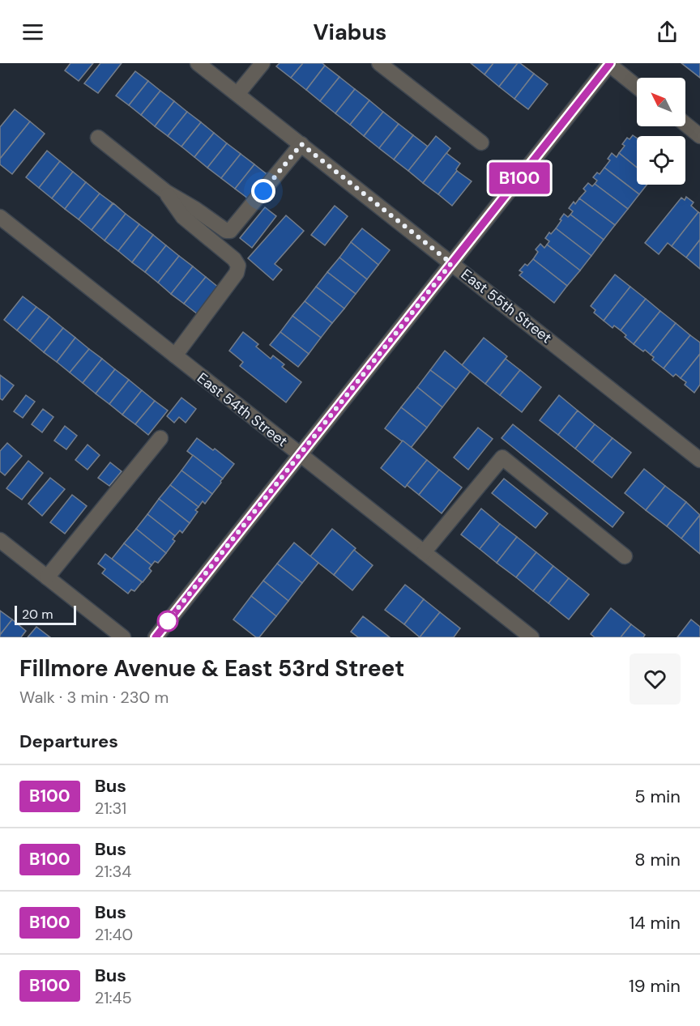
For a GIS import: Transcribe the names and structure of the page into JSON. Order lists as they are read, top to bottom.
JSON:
{
  "streets": {
    "street": ["East 55th Street", "East 54th Street"]
  },
  "lines": ["bus line B100"],
  "scale_bar": "20 m",
  "north": "top left",
  "page": {
    "header": "Viabus",
    "on_map": "B100",
    "scale": "20 m",
    "heading": [
      ["Fillmore Avenue & East 53rd Street", "Walk · 3 min · 230 m"],
      "Departures"
    ],
    "list": [
      {
        "mark": "B100",
        "name": "Bus",
        "note": "21:31",
        "value": "5 min"
      },
      {
        "mark": "B100",
        "name": "Bus",
        "note": "21:34",
        "value": "8 min"
      },
      {
        "mark": "B100",
        "name": "Bus",
        "note": "21:40",
        "value": "14 min"
      },
      {
        "mark": "B100",
        "name": "Bus",
        "note": "21:45",
        "value": "19 min"
      }
    ]
  }
}
